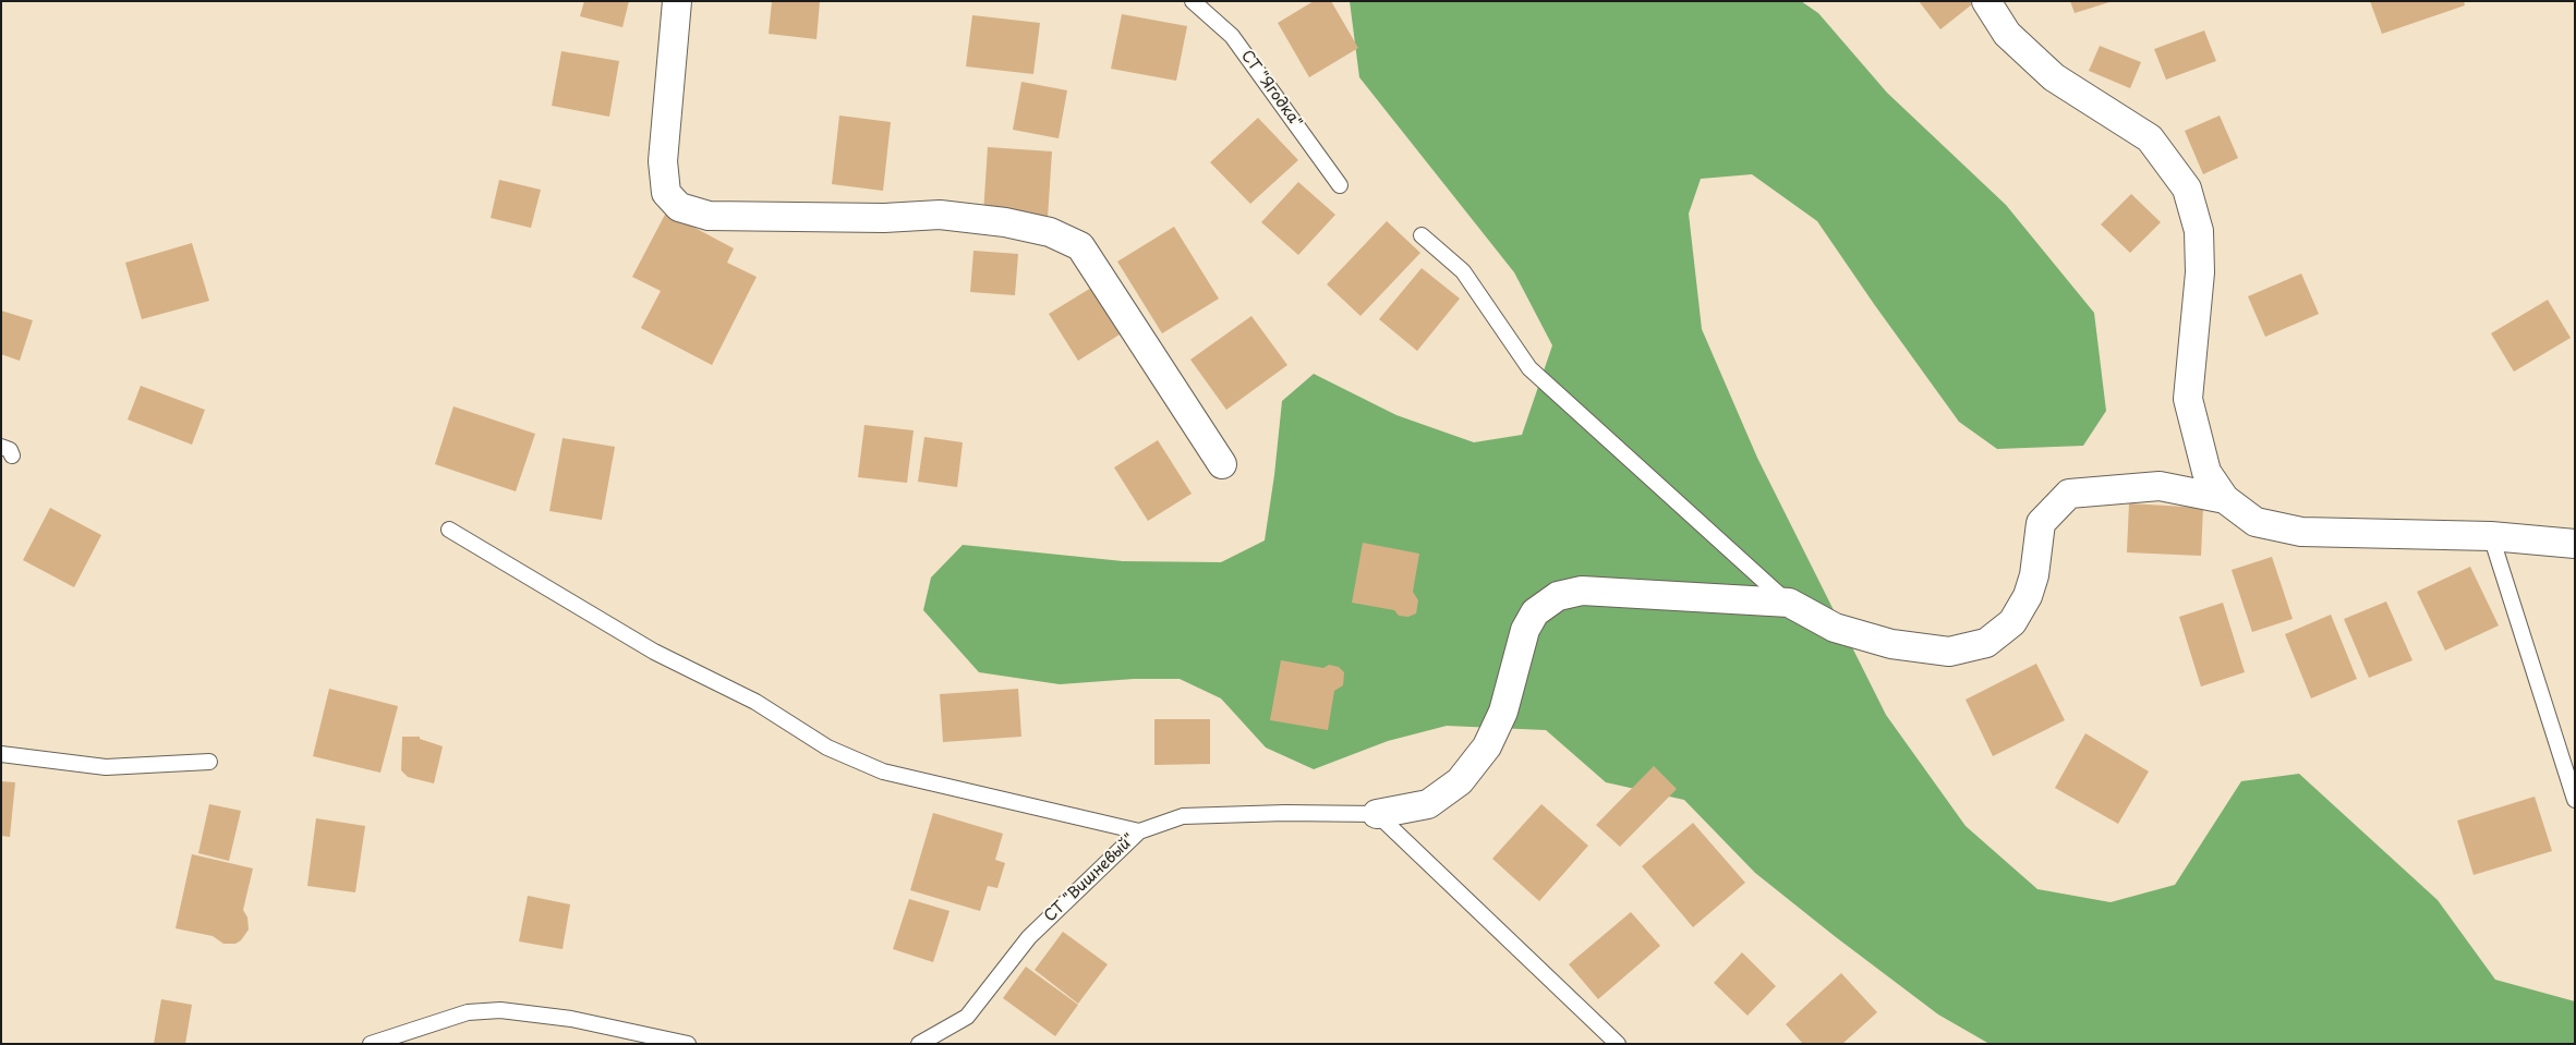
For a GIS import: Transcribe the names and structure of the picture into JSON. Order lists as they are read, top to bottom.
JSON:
{
  "streets": {
    "lane": ["СТ \"Ягодка\"", "СТ \"Вишневый\""]
  }
}
